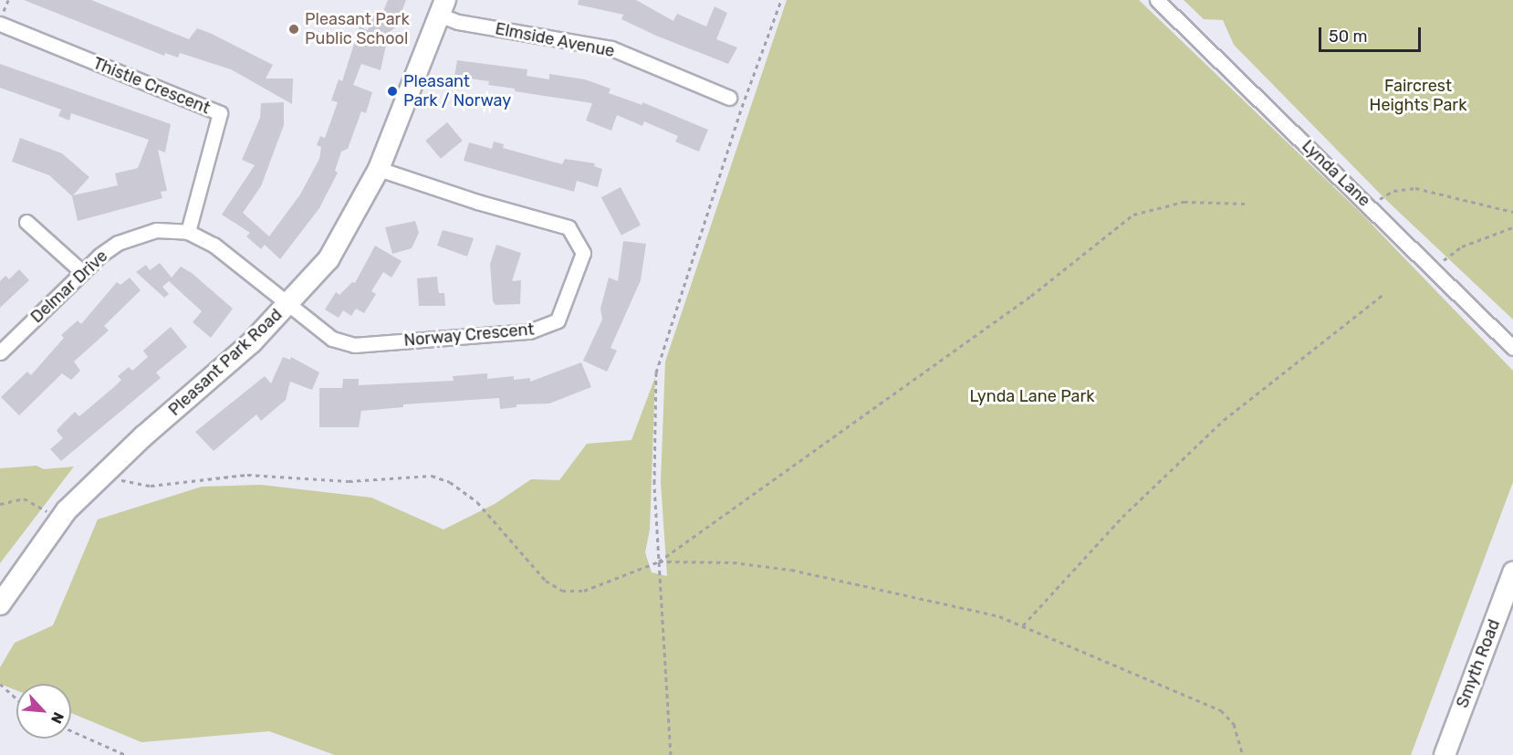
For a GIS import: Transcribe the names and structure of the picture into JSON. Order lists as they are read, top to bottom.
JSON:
{
  "streets": {
    "street": [
      "Elmside Avenue",
      "Thistle Crescent",
      "Lynda Lane",
      "Delmar Drive",
      "Norway Crescent",
      "Pleasant Park Road",
      "Smyth Road"
    ]
  },
  "crossings": [
    ["Elmside Avenue", "Pleasant Park Road"],
    ["Thistle Crescent", "Delmar Drive"],
    ["Delmar Drive", "Norway Crescent"],
    ["Delmar Drive", "Pleasant Park Road"],
    ["Norway Crescent", "Pleasant Park Road"]
  ],
  "parks": ["Faircrest Heights Park", "Lynda Lane Park"],
  "places": ["Pleasant Park Public School", "Pleasant Park / Norway"],
  "scale_bar": "50 m",
  "north": "bottom right"
}
